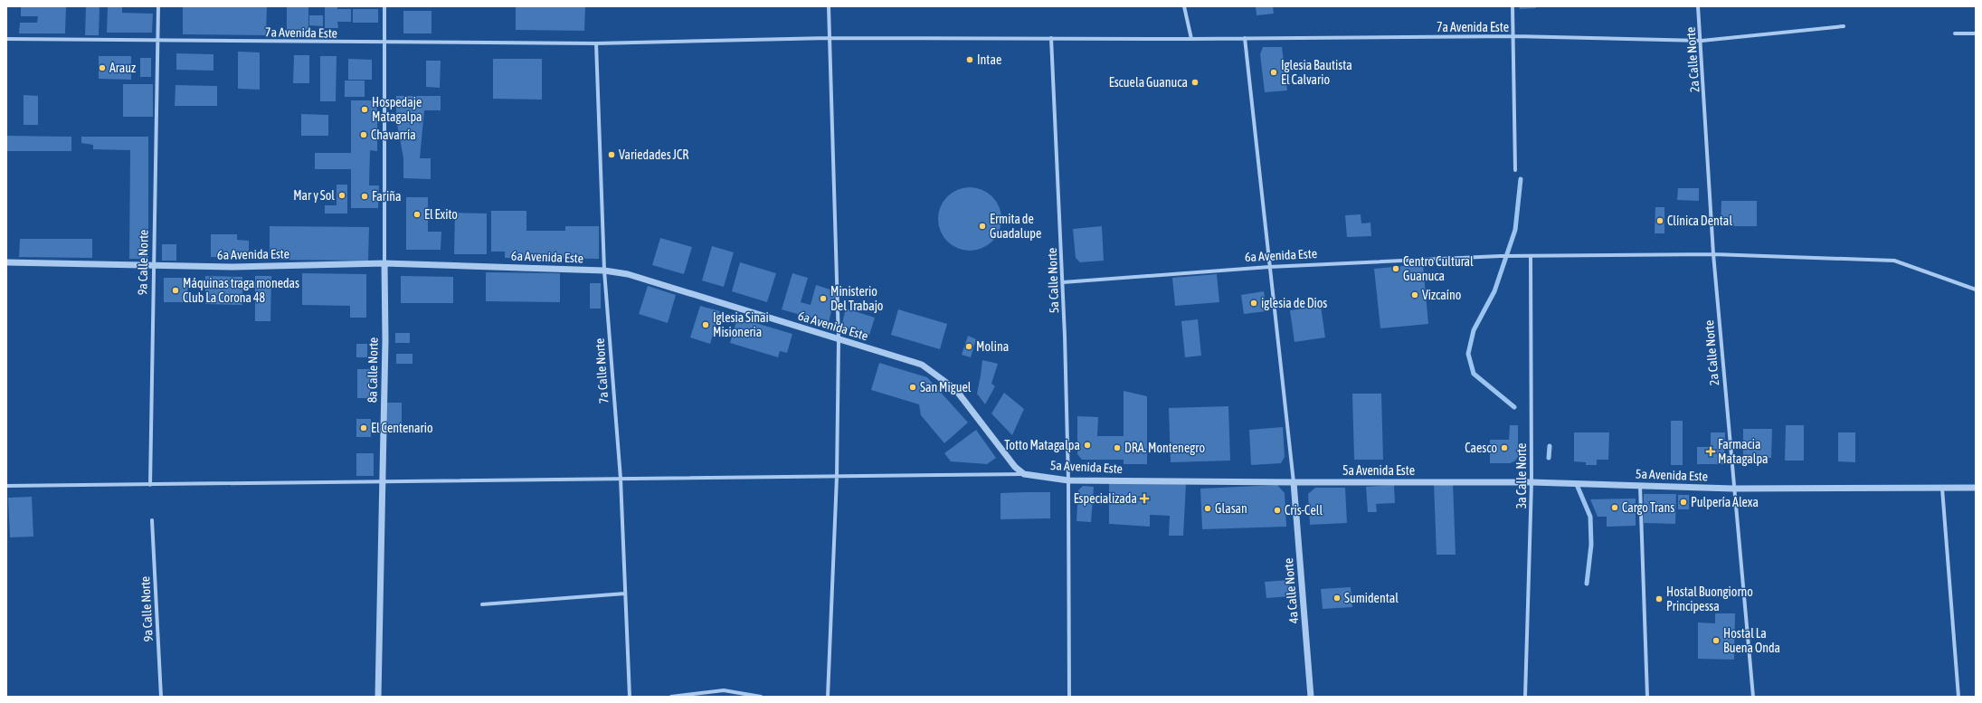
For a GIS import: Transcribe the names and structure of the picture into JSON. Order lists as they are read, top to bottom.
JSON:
{
  "streets": {
    "street": [
      "7a Avenida Este",
      "2a Calle Norte",
      "6a Avenida Este",
      "9a Calle Norte",
      "5a Calle Norte",
      "8a Calle Norte",
      "7a Calle Norte",
      "5a Avenida Este",
      "3a Calle Norte",
      "4a Calle Norte"
    ]
  },
  "crossings": [
    ["7a Avenida Este", "2a Calle Norte"],
    ["7a Avenida Este", "9a Calle Norte"],
    ["7a Avenida Este", "5a Calle Norte"],
    ["7a Avenida Este", "8a Calle Norte"],
    ["7a Avenida Este", "7a Calle Norte"],
    ["2a Calle Norte", "6a Avenida Este"],
    ["2a Calle Norte", "5a Avenida Este"],
    ["6a Avenida Este", "9a Calle Norte"],
    ["6a Avenida Este", "5a Calle Norte"],
    ["6a Avenida Este", "8a Calle Norte"],
    ["6a Avenida Este", "7a Calle Norte"],
    ["6a Avenida Este", "5a Avenida Este"],
    ["6a Avenida Este", "3a Calle Norte"],
    ["5a Calle Norte", "5a Avenida Este"],
    ["5a Avenida Este", "3a Calle Norte"],
    ["5a Avenida Este", "4a Calle Norte"]
  ],
  "places": {
    "other": [
      "Intae",
      "Arauz",
      "Iglesia Bautista El Calvario",
      "Escuela Guanuca",
      "Hospedaje Matagalpa",
      "Chavarría",
      "Variedades JCR",
      "Mar y Sol",
      "Fariña",
      "El Exito",
      "Clínica Dental",
      "Ermita de Guadalupe",
      "Centro Cultural Guanuca",
      "Máquinas traga monedas Club La Corona 48",
      "Vizcaíno",
      "Ministerio Del Trabajo",
      "iglesia de Dios",
      "Iglesia Sinai Misioneria",
      "Molina",
      "San Miguel",
      "El Centenario",
      "Totto Matagalpa",
      "DRA. Montenegro",
      "Caesco",
      "Pulpería Alexa",
      "Cargo Trans",
      "Glasan",
      "Cris-Cell",
      "Sumidental",
      "Hostal Buongiorno Principessa",
      "Hostal La Buena Onda"
    ],
    "health": ["Farmacia Matagalpa", "Especializada"]
  }
}
